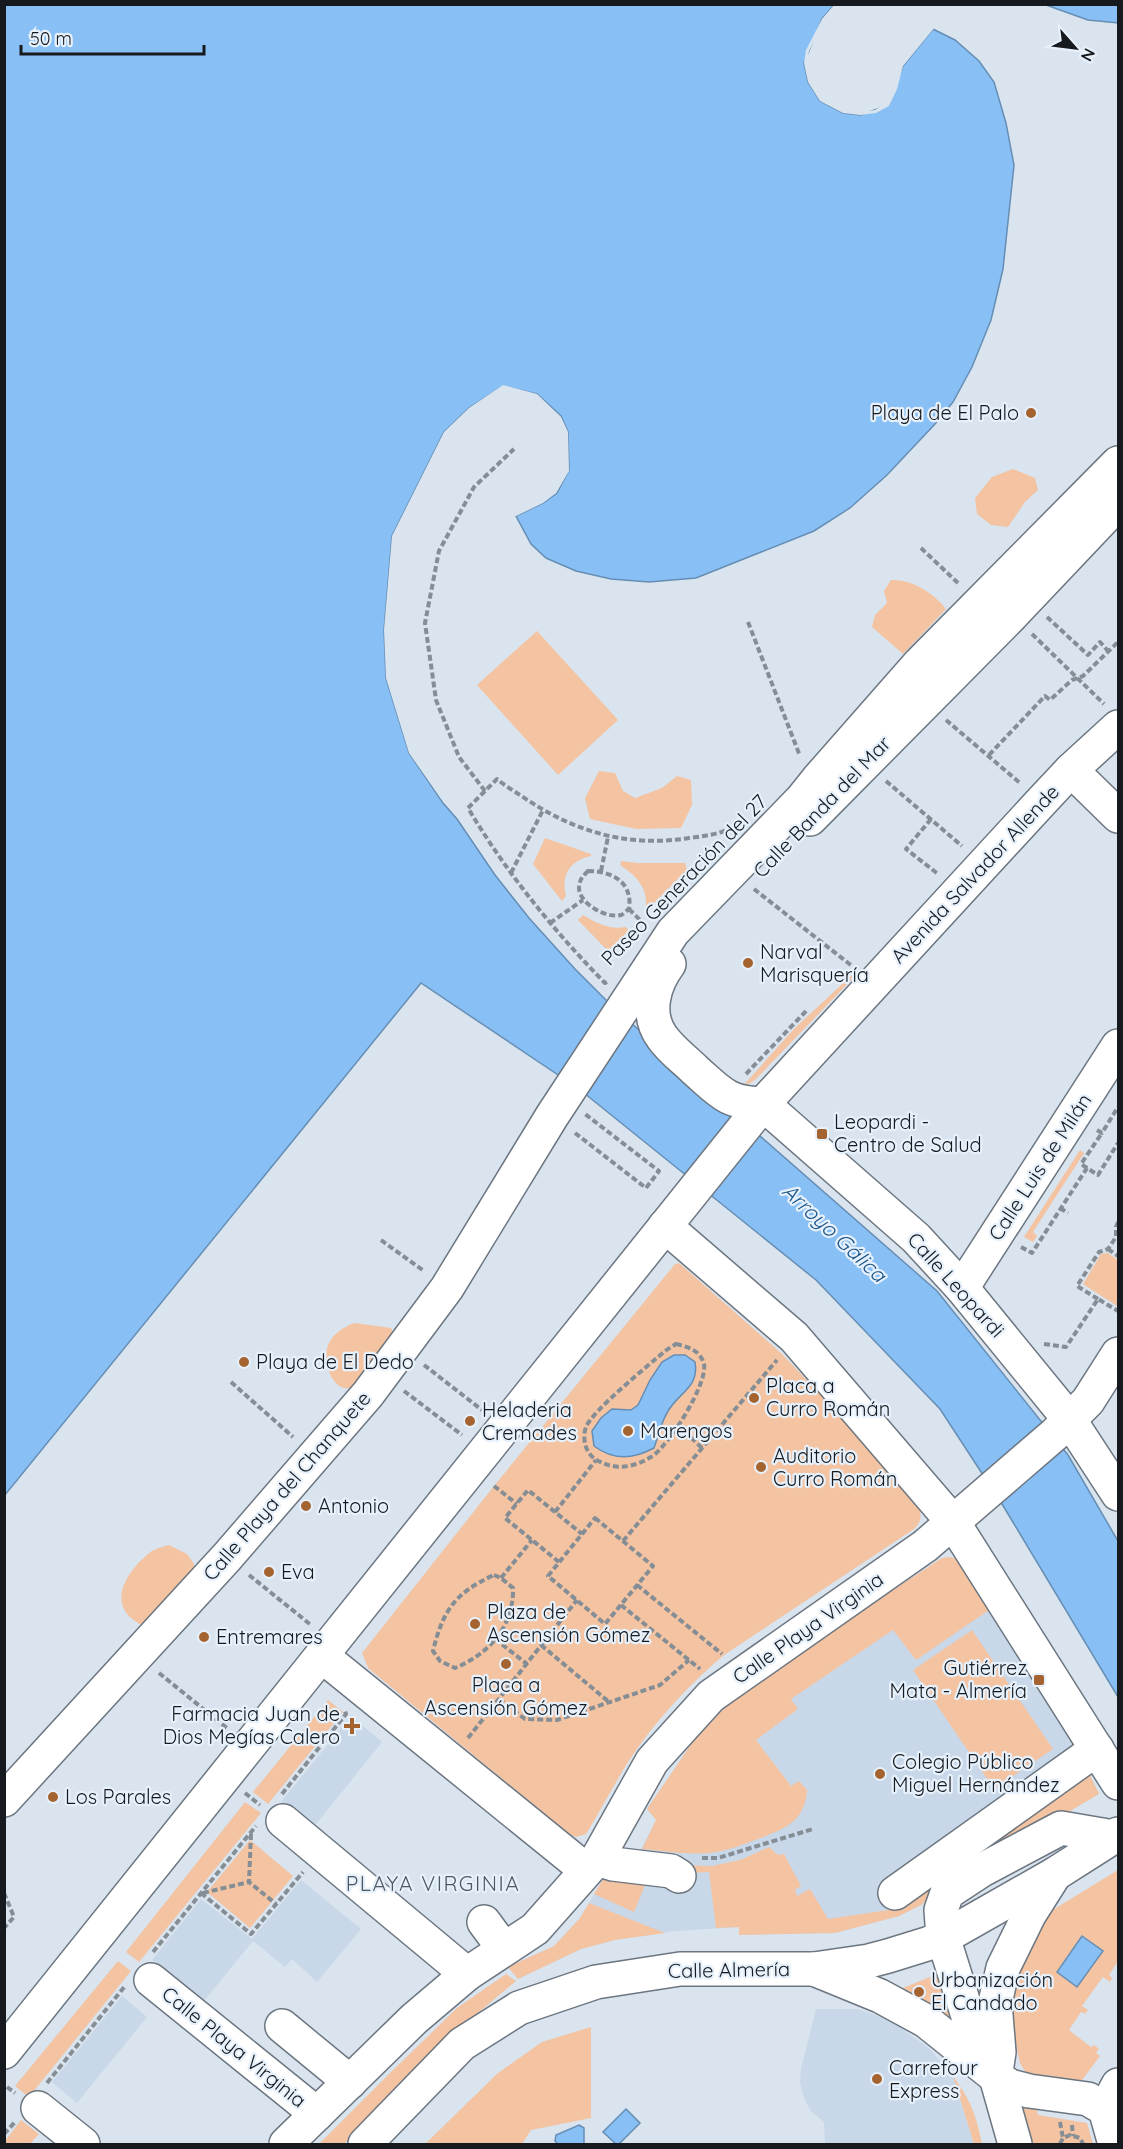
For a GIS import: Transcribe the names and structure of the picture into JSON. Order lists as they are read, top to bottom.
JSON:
{
  "streets": {
    "street": [
      "Calle Banda del Mar",
      "Avenida Salvador Allende",
      "Calle Luis de Milán",
      "Calle Leopardi",
      "Calle Playa del Chanquete",
      "Calle Playa Virginia",
      "Calle Almería"
    ],
    "path": ["Paseo Generación del 27"]
  },
  "crossings": [
    ["Calle Banda del Mar", "Avenida Salvador Allende"],
    ["Calle Banda del Mar", "Calle Leopardi"],
    ["Calle Banda del Mar", "Calle Playa del Chanquete"],
    ["Avenida Salvador Allende", "Calle Leopardi"],
    ["Calle Luis de Milán", "Calle Leopardi"],
    ["Calle Leopardi", "Calle Playa Virginia"]
  ],
  "districts": ["PLAYA VIRGINIA"],
  "water": ["Arroyo Gálica"],
  "places": {
    "other": [
      "Playa de El Palo",
      "Narval Marisquería",
      "Playa de El Dedo",
      "Placa a Curro Román",
      "Heladeria Cremades",
      "Marengos",
      "Auditorio Curro Román",
      "Antonio",
      "Eva",
      "Plaza de Ascensión Gómez",
      "Entremares",
      "Placa a Ascensión Gómez",
      "Colegio Público Miguel Hernández",
      "Los Parales",
      "Urbanización El Candado",
      "Carrefour Express"
    ],
    "transit": ["Leopardi - Centro de Salud", "Gutiérrez Mata - Almería"],
    "health": ["Farmacia Juan de Dios Megías Calero"]
  },
  "scale_bar": "50 m",
  "north": "bottom right"
}
